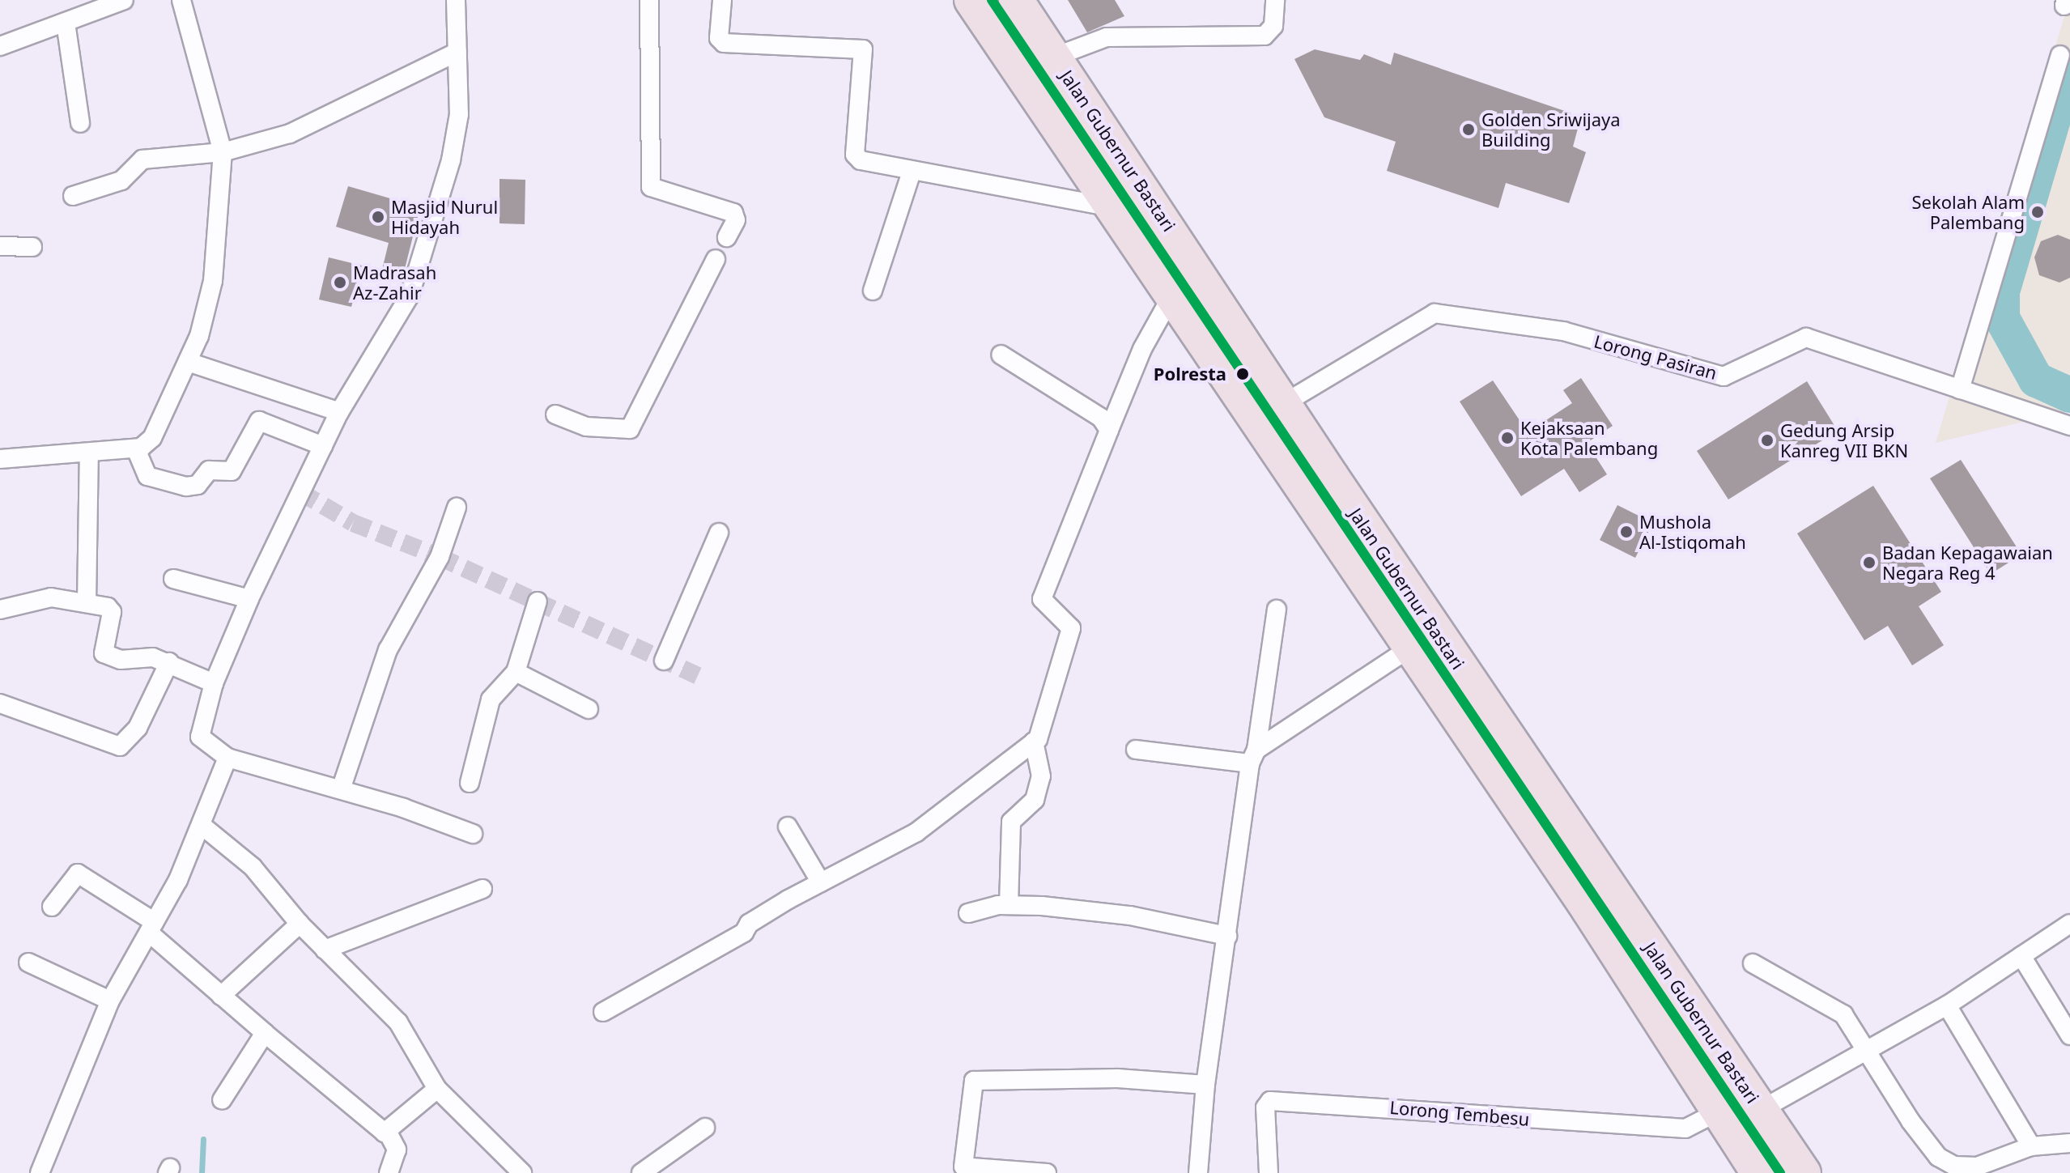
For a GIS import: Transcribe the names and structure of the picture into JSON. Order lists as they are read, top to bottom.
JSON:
{
  "streets": {
    "highway": ["Jalan Gubernur Bastari"],
    "street": ["Lorong Pasiran", "Lorong Tembesu"]
  },
  "crossings": [
    ["Jalan Gubernur Bastari", "Lorong Pasiran"],
    ["Jalan Gubernur Bastari", "Lorong Tembesu"]
  ],
  "places": [
    "Golden Sriwijaya Building",
    "Sekolah Alam Palembang",
    "Masjid Nurul Hidayah",
    "Madrasah Az-Zahir",
    "Polresta",
    "Kejaksaan Kota Palembang",
    "Gedung Arsip Kanreg VII BKN",
    "Mushola Al-Istiqomah",
    "Badan Kepagawaian Negara Reg 4"
  ]
}
